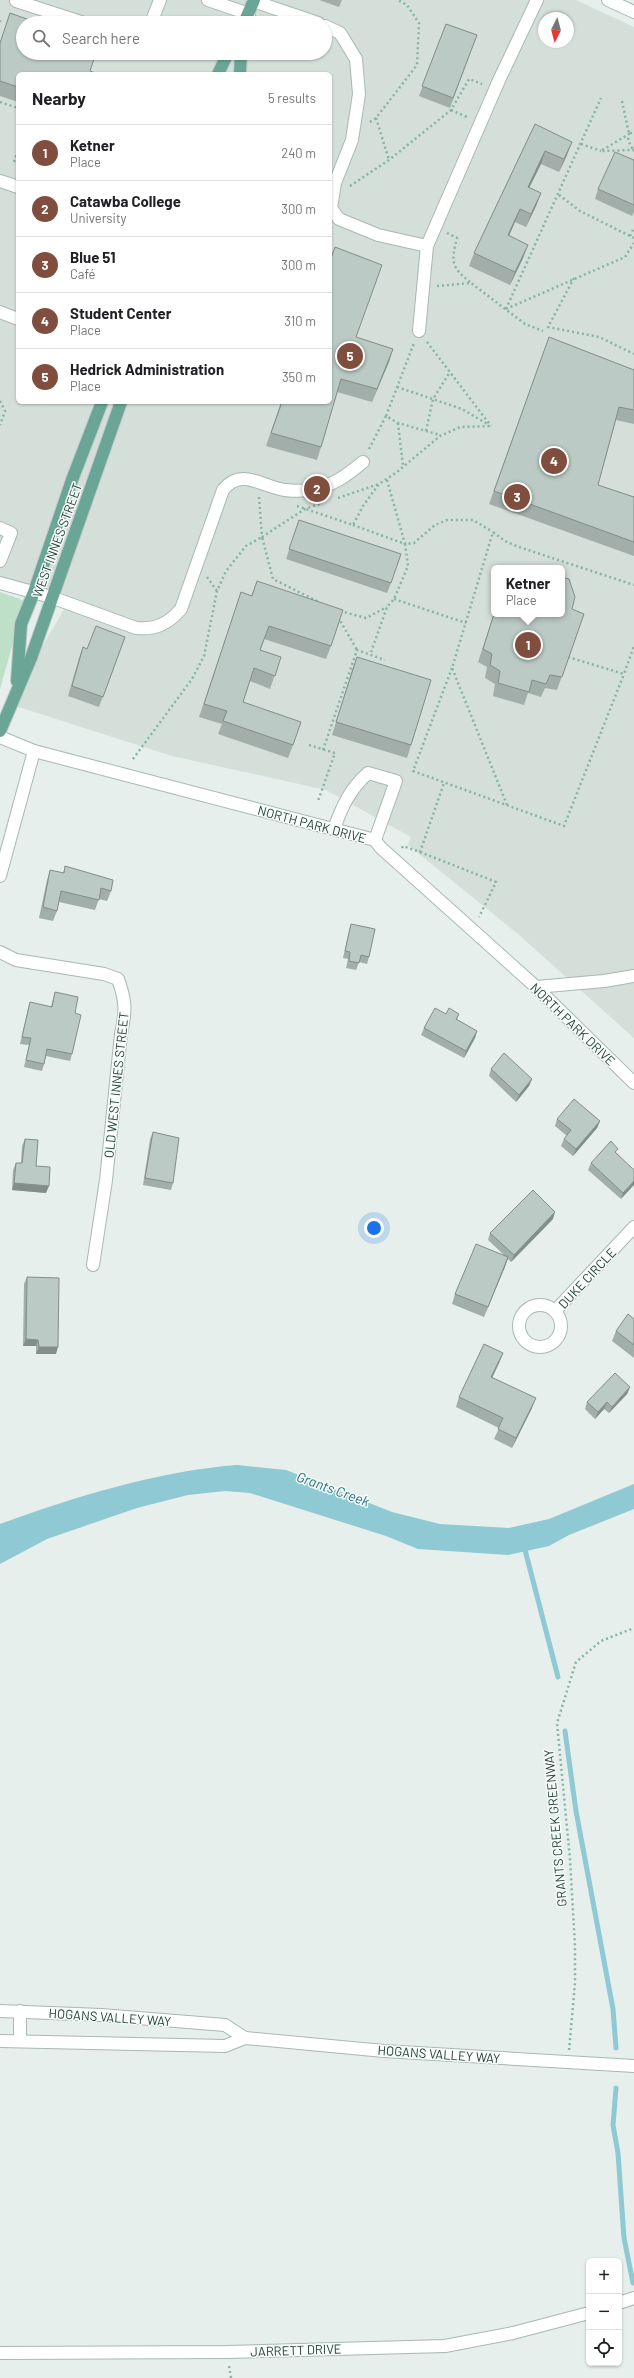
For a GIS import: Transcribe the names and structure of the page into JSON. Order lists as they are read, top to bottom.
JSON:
{
  "streets": {
    "main road": ["WEST INNES STREET"],
    "street": [
      "NORTH PARK DRIVE",
      "OLD WEST INNES STREET",
      "DUKE CIRCLE",
      "HOGANS VALLEY WAY",
      "JARRETT DRIVE"
    ],
    "path": ["GRANTS CREEK GREENWAY"]
  },
  "crossings": [
    ["GRANTS CREEK GREENWAY", "HOGANS VALLEY WAY"]
  ],
  "water": ["Grants Creek"],
  "north": "bottom",
  "page": {
    "search": "Search here",
    "heading": ["Nearby", "5 results"],
    "list": [
      {
        "mark": "1",
        "name": "Ketner",
        "note": "Place",
        "value": "240 m"
      },
      {
        "mark": "2",
        "name": "Catawba College",
        "note": "University",
        "value": "300 m"
      },
      {
        "mark": "3",
        "name": "Blue 51",
        "note": "Café",
        "value": "300 m"
      },
      {
        "mark": "4",
        "name": "Student Center",
        "note": "Place",
        "value": "310 m"
      },
      {
        "mark": "5",
        "name": "Hedrick Administration",
        "note": "Place",
        "value": "350 m"
      }
    ],
    "pins": [
      "5",
      "4",
      "2",
      "3",
      "1"
    ],
    "popup": ["Ketner", "Place"],
    "map_buttons": ["+", "−"]
  }
}
